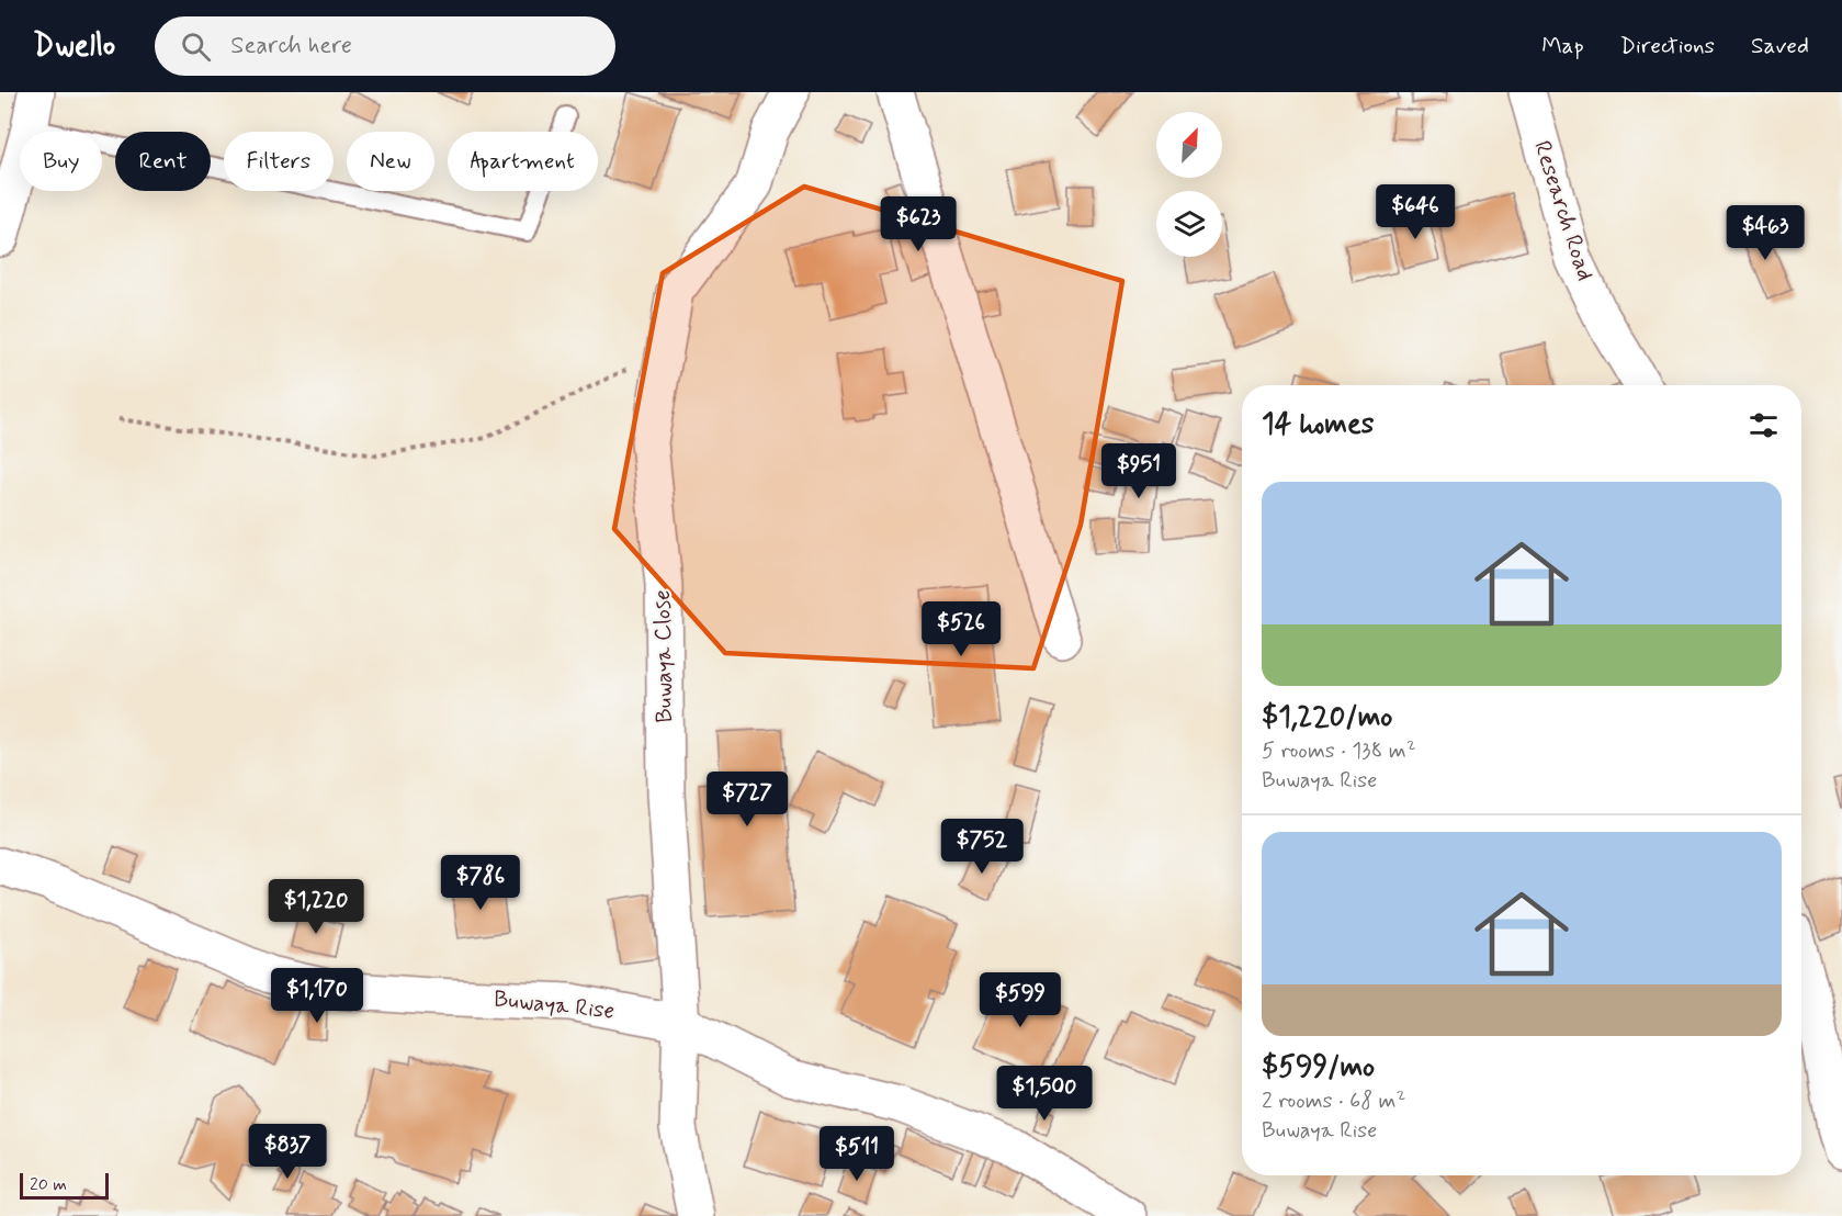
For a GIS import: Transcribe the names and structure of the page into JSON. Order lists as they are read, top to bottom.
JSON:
{
  "streets": {
    "street": ["Research Road", "Buwaya Close", "Buwaya Rise"]
  },
  "crossings": [
    ["Buwaya Close", "Buwaya Rise"]
  ],
  "scale_bar": "20 m",
  "north": "top right",
  "page": {
    "header": "Dwello",
    "search": "Search here",
    "nav": ["Map", "Directions", "Saved"],
    "chip": [
      "Buy",
      "Rent",
      "Filters",
      "New",
      "Apartment"
    ],
    "price": [
      "$646",
      "$623",
      "$463",
      "$951",
      "$526",
      "$727",
      "$752",
      "$786",
      "$1,220",
      "$1,170",
      "$599",
      "$1,500",
      "$837",
      "$511"
    ],
    "heading": "14 homes",
    "list": [
      {
        "name": "$1,220/mo",
        "note": "5 rooms · 138 m² · Buwaya Rise"
      },
      {
        "name": "$599/mo",
        "note": "2 rooms · 68 m² · Buwaya Rise"
      }
    ],
    "scale": "20 m"
  }
}
